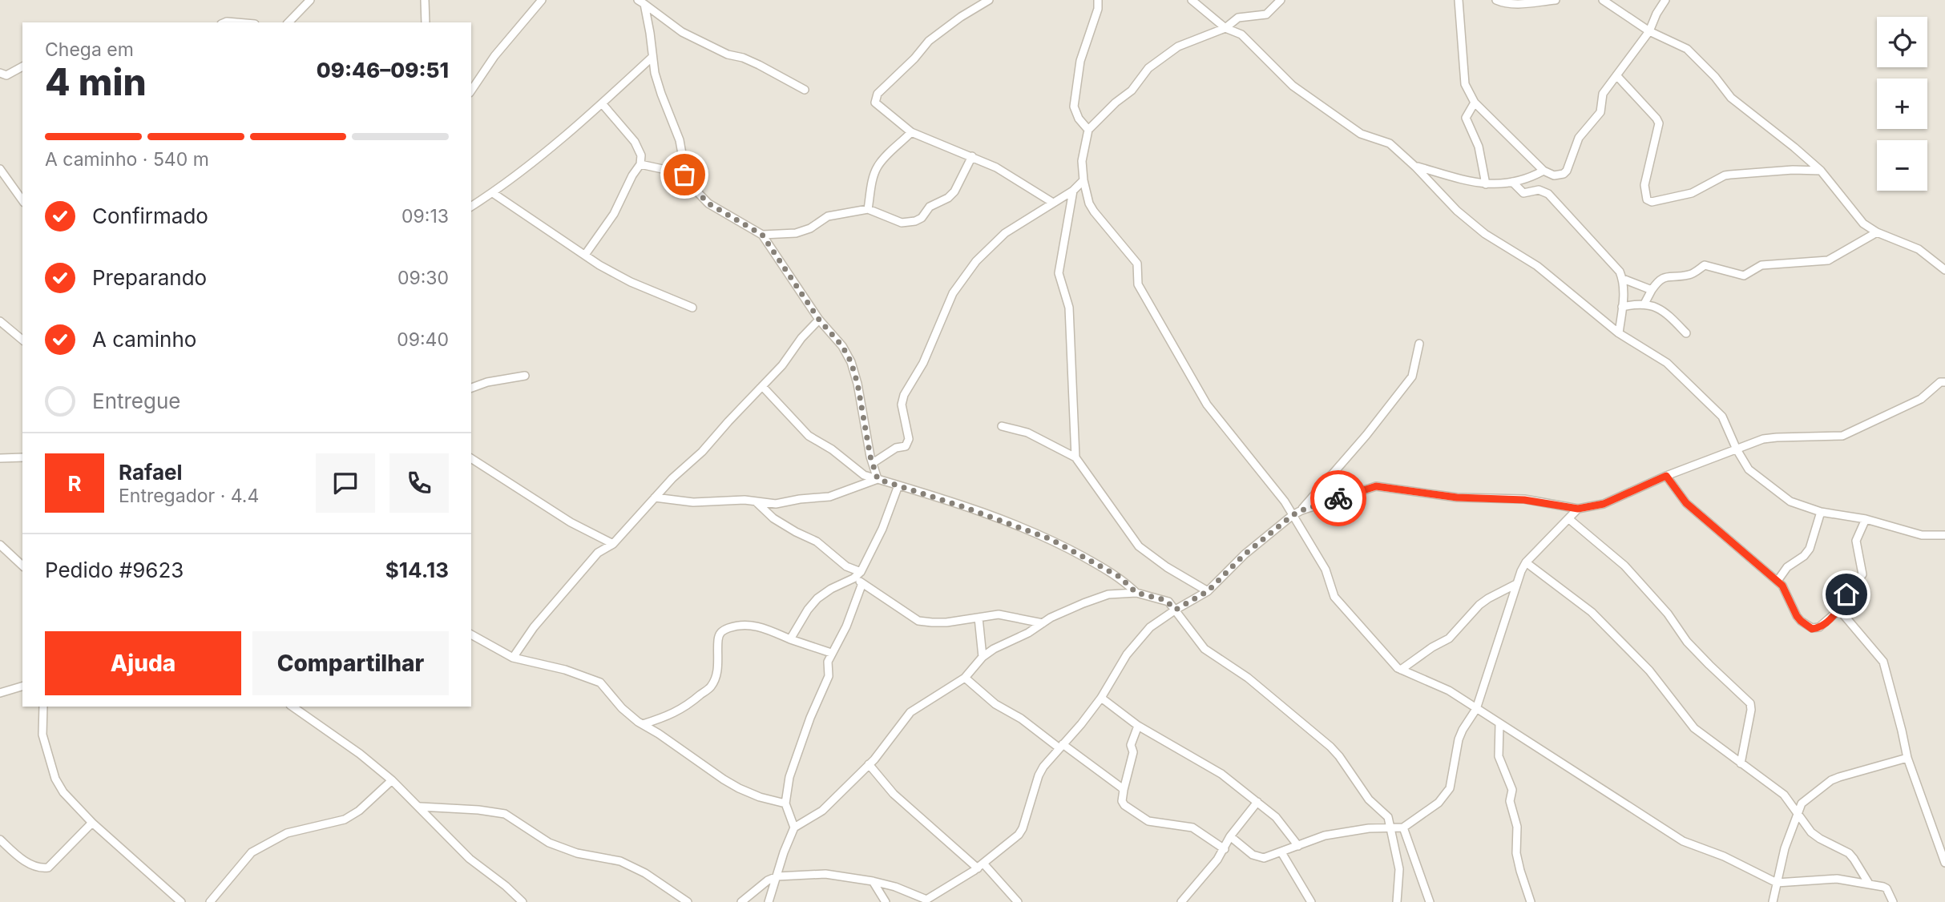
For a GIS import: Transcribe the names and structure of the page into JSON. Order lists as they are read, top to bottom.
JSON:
{
  "page": {
    "map_buttons": ["+", "−"],
    "heading": ["4 min", "Chega em", "09:46–09:51"],
    "panel": [
      "Rafael",
      "Entregador · 4.4",
      "Pedido #9623",
      "$14.13"
    ],
    "bar": "A caminho · 540 m",
    "list": [
      ["Confirmado", "09:13"],
      ["Preparando", "09:30"],
      ["A caminho", "09:40"],
      "Entregue"
    ],
    "round": "R",
    "buttons": ["Ajuda", "Compartilhar"]
  }
}
